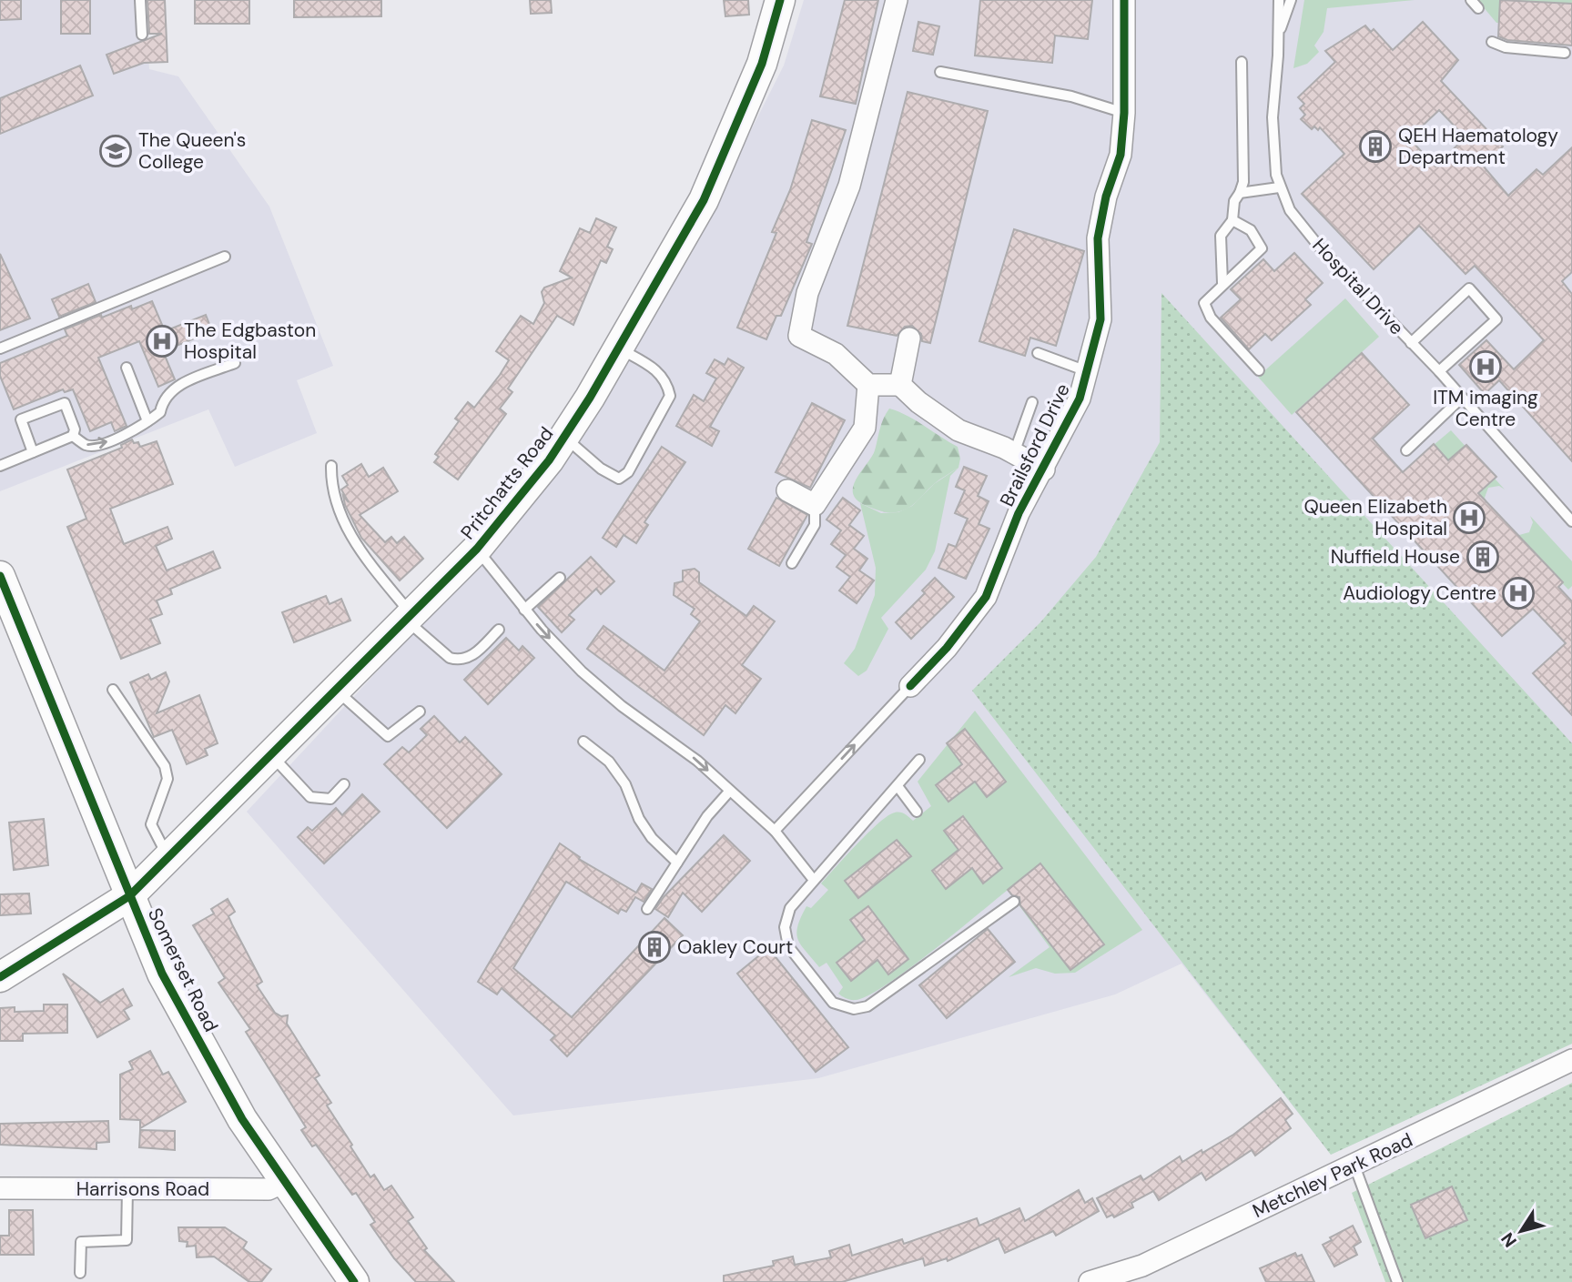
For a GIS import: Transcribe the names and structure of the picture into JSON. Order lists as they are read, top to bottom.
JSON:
{
  "streets": {
    "street": [
      "Brailsford Drive",
      "Pritchatts Road",
      "Somerset Road",
      "Metchley Park Road",
      "Harrisons Road"
    ],
    "lane": ["Hospital Drive"]
  },
  "crossings": [
    ["Pritchatts Road", "Somerset Road"],
    ["Somerset Road", "Harrisons Road"]
  ],
  "places": {
    "building": ["QEH Haematology Department", "Nuffield House", "Oakley Court"],
    "school or university": ["The Queen's College"],
    "hospital": [
      "The Edgbaston Hospital",
      "ITM imaging Centre",
      "Queen Elizabeth Hospital",
      "Audiology Centre"
    ]
  },
  "north": "bottom left"
}
